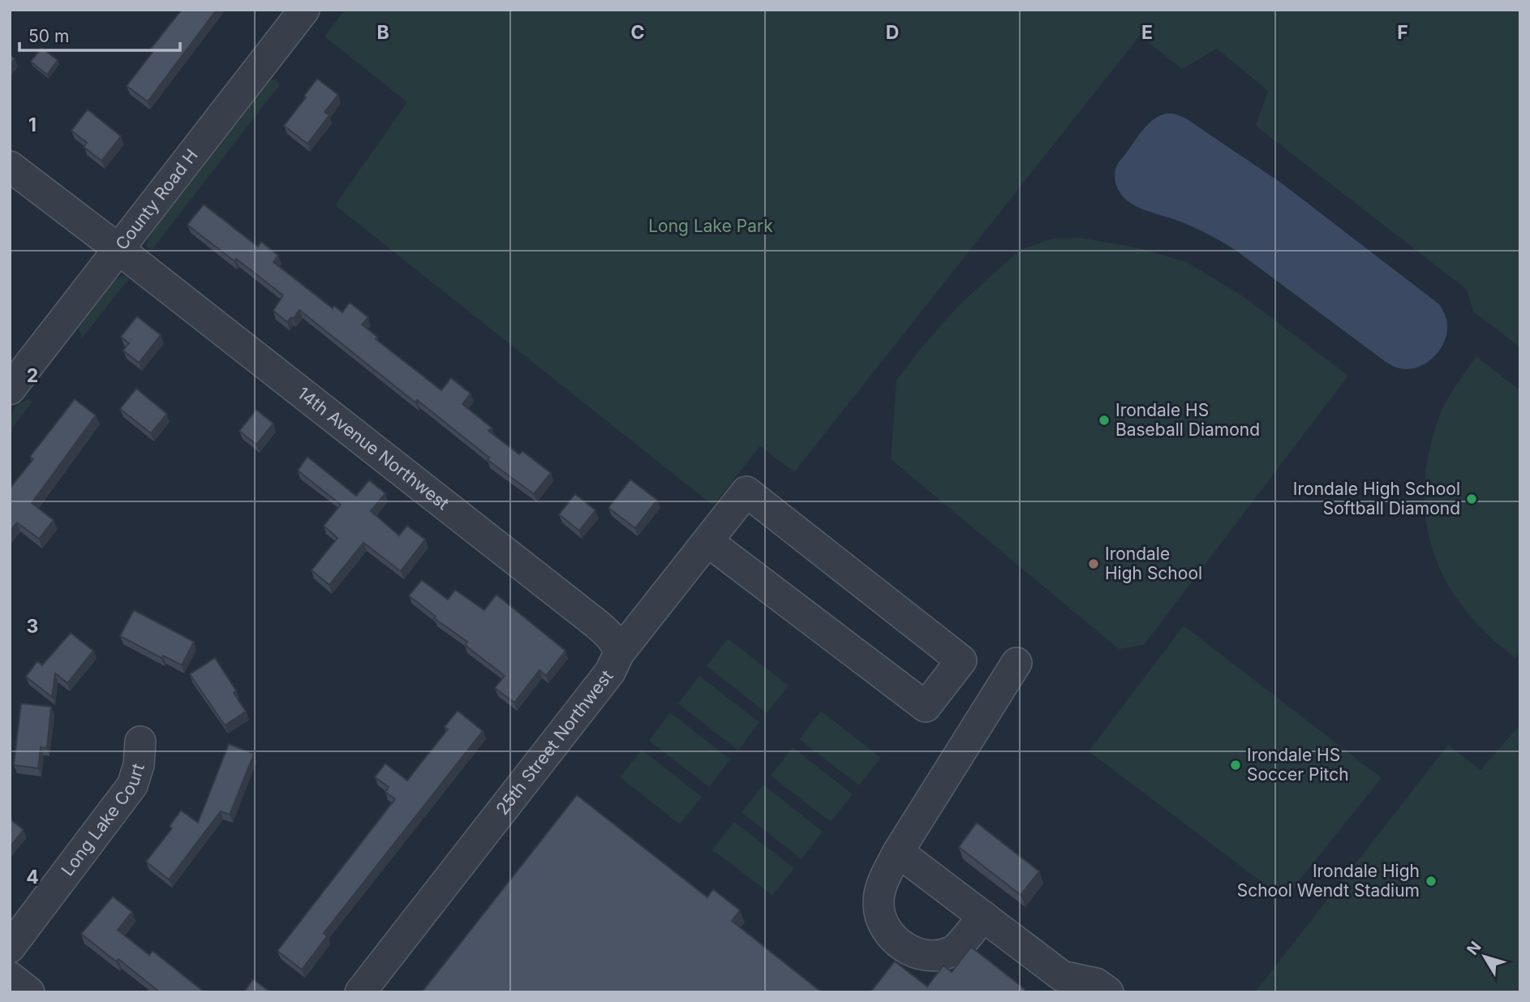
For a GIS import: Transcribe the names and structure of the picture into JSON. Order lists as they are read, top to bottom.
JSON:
{
  "streets": {
    "street": [
      "County Road H",
      "14th Avenue Northwest",
      "25th Street Northwest",
      "Long Lake Court"
    ]
  },
  "crossings": [
    ["County Road H", "14th Avenue Northwest"],
    ["14th Avenue Northwest", "25th Street Northwest"]
  ],
  "parks": ["Long Lake Park"],
  "places": [
    "Irondale HS Baseball Diamond",
    "Irondale High School Softball Diamond",
    "Irondale High School",
    "Irondale HS Soccer Pitch",
    "Irondale High School Wendt Stadium"
  ],
  "scale_bar": "50 m",
  "north": "top left",
  "grid": {
    "columns": [
      "B",
      "C",
      "D",
      "E",
      "F"
    ],
    "rows": [
      "1",
      "2",
      "3",
      "4"
    ]
  }
}
